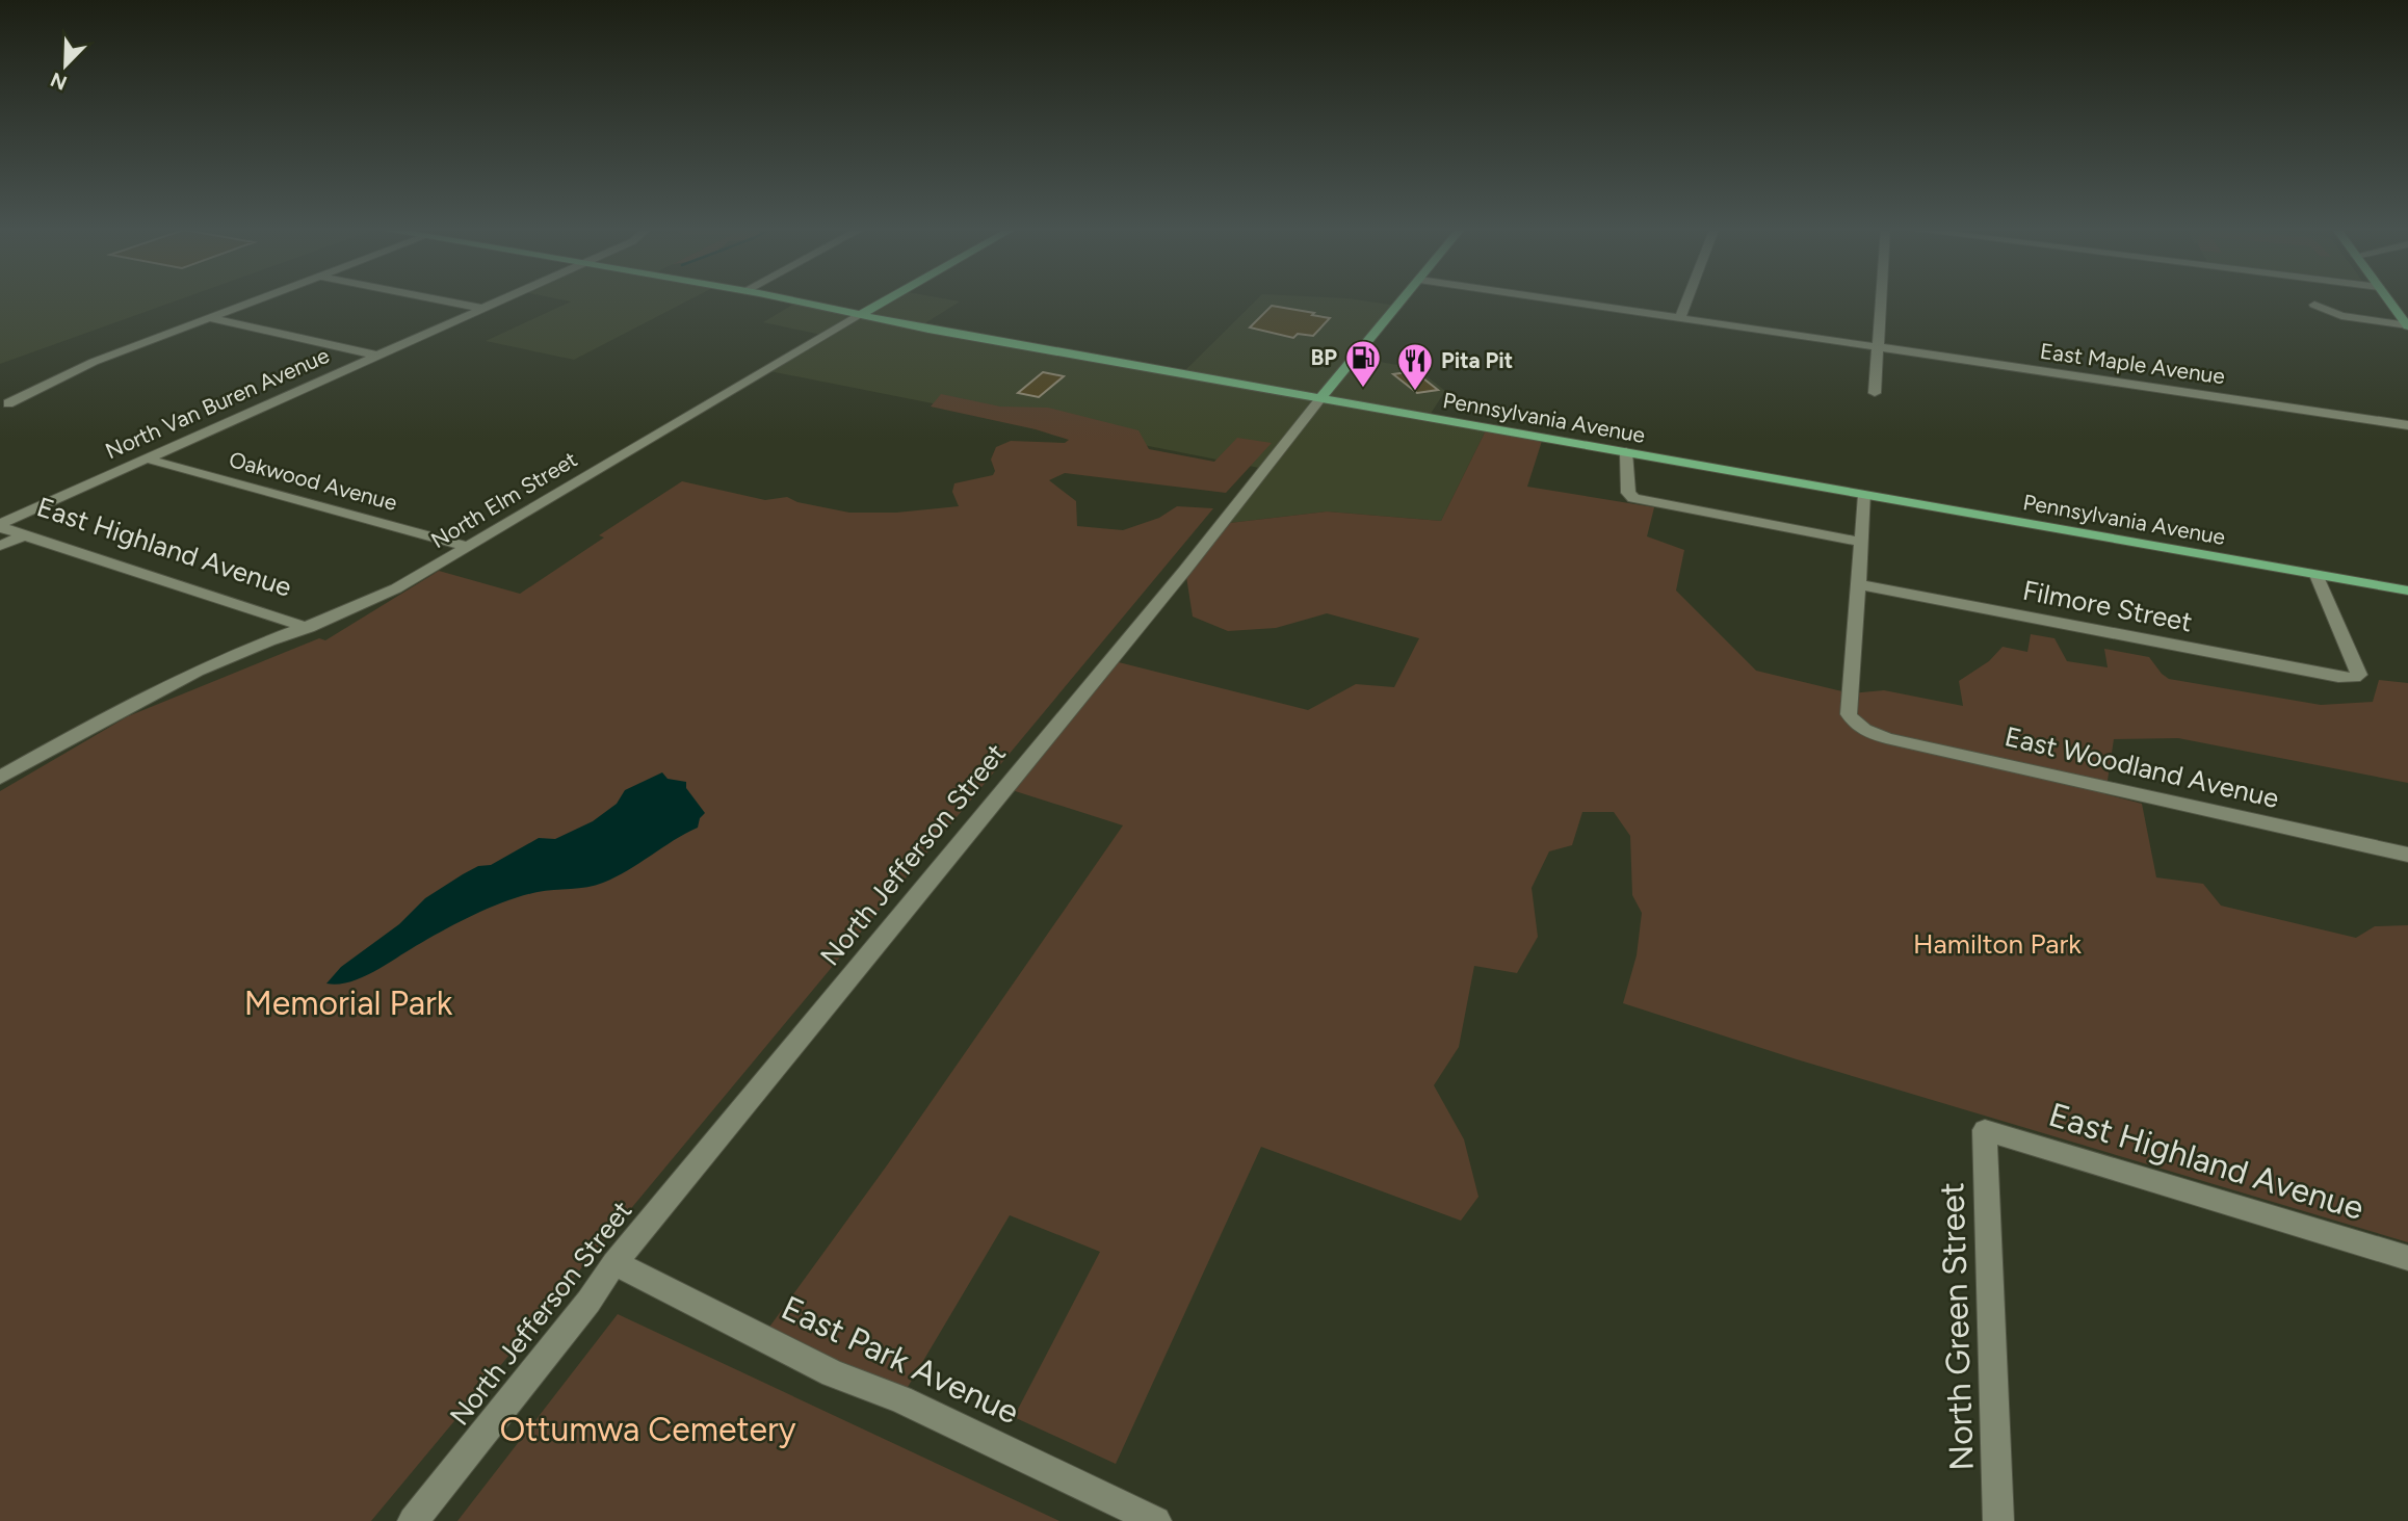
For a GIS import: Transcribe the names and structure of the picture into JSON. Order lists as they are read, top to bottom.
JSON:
{
  "streets": {
    "main road": ["Pennsylvania Avenue", "North Elm Street", "North Jefferson Street"],
    "street": [
      "East Maple Avenue",
      "North Van Buren Avenue",
      "Oakwood Avenue",
      "East Highland Avenue",
      "Filmore Street",
      "East Woodland Avenue",
      "North Green Street",
      "East Park Avenue"
    ]
  },
  "crossings": [
    ["North Van Buren Avenue", "Oakwood Avenue"],
    ["North Van Buren Avenue", "East Highland Avenue"],
    ["Pennsylvania Avenue", "North Elm Street"],
    ["Pennsylvania Avenue", "Filmore Street"],
    ["Pennsylvania Avenue", "North Jefferson Street"],
    ["Oakwood Avenue", "North Elm Street"],
    ["North Elm Street", "East Highland Avenue"],
    ["East Highland Avenue", "North Green Street"],
    ["Filmore Street", "East Woodland Avenue"],
    ["North Jefferson Street", "East Park Avenue"]
  ],
  "parks": ["Hamilton Park", "Memorial Park", "Ottumwa Cemetery"],
  "places": {
    "fuel station": ["BP"],
    "restaurant": ["Pita Pit"]
  },
  "north": "bottom left"
}
